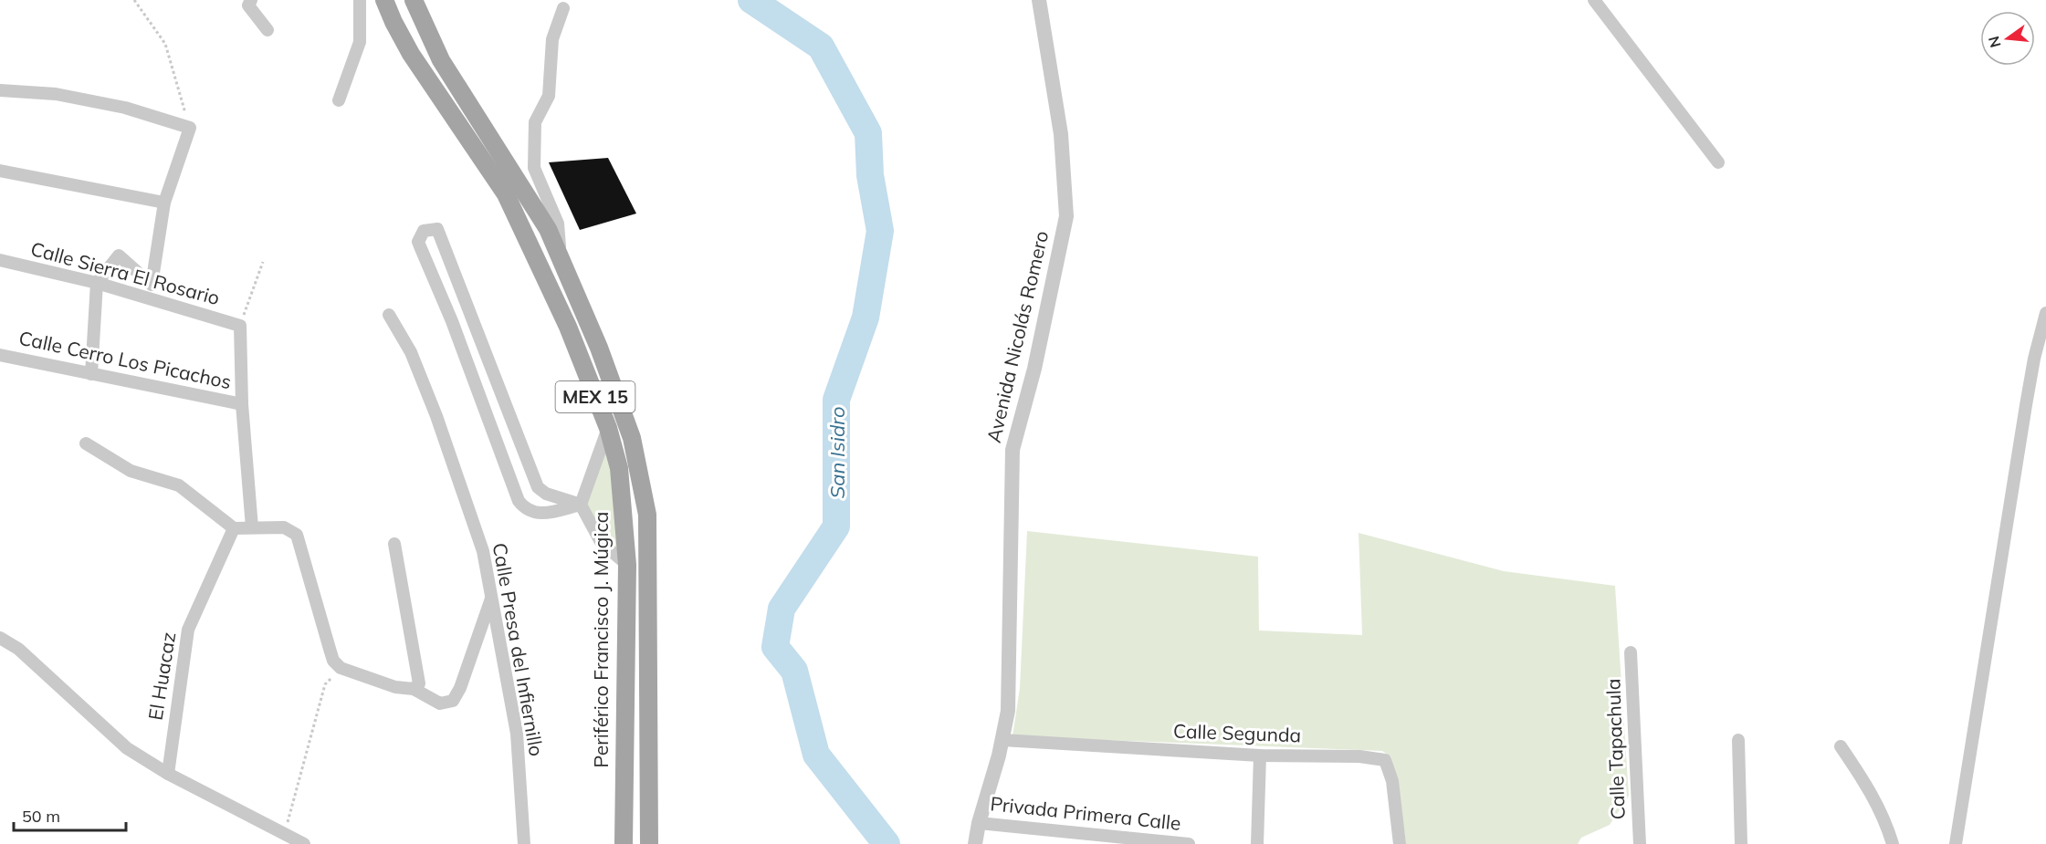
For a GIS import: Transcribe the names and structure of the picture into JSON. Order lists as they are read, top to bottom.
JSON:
{
  "streets": {
    "main road": ["MEX 15", "Periférico Francisco J. Múgica"],
    "street": [
      "Calle Sierra El Rosario",
      "Avenida Nicolás Romero",
      "Calle Cerro Los Picachos",
      "Calle Presa del Infiernillo",
      "El Huacaz",
      "Calle Segunda",
      "Calle Tapachula",
      "Privada Primera Calle"
    ]
  },
  "crossings": [
    ["Avenida Nicolás Romero", "Calle Segunda"],
    ["Avenida Nicolás Romero", "Privada Primera Calle"]
  ],
  "water": ["San Isidro"],
  "scale_bar": "50 m",
  "north": "left"
}
